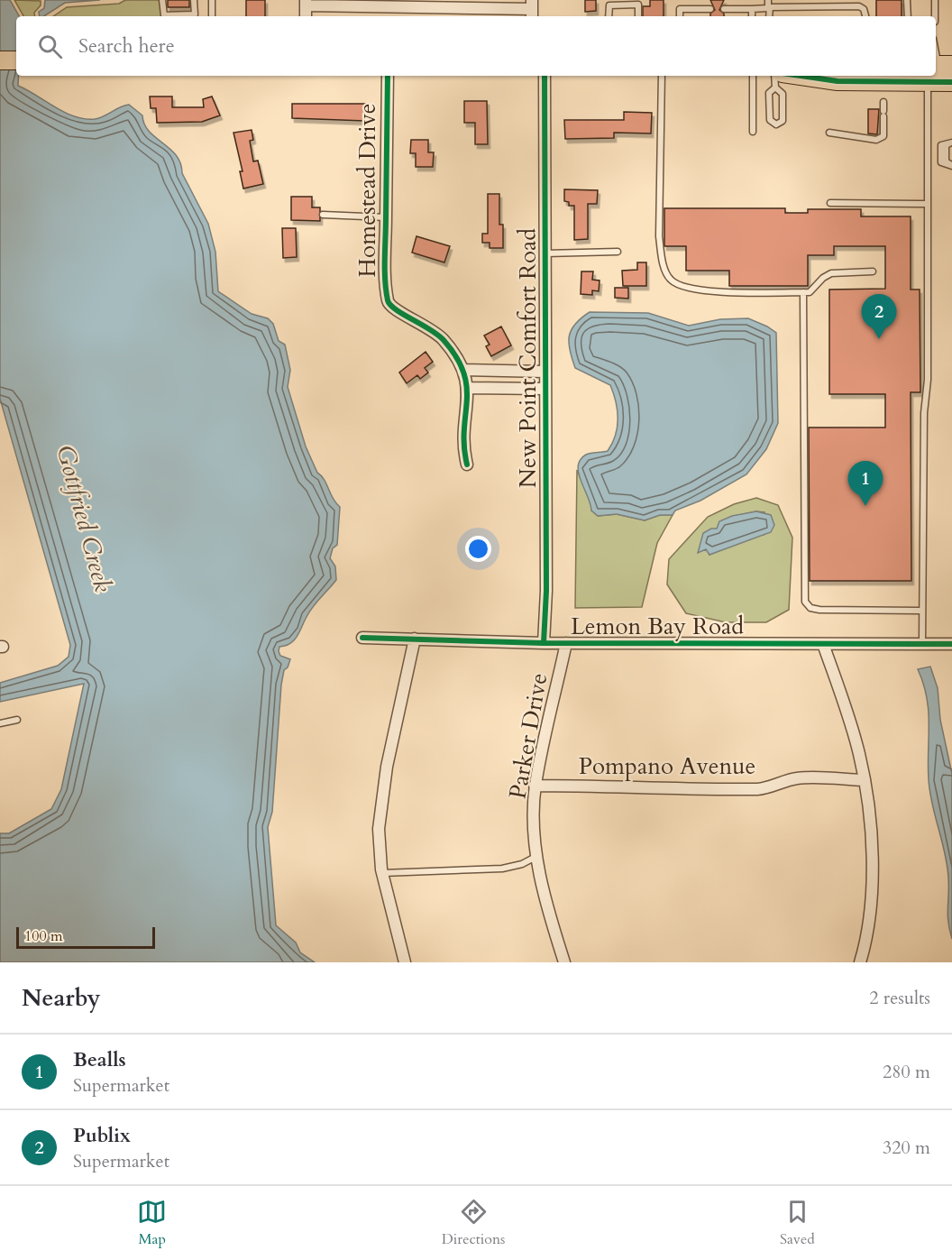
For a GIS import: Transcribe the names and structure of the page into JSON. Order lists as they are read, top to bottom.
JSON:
{
  "streets": {
    "street": [
      "Homestead Drive",
      "New Point Comfort Road",
      "Lemon Bay Road",
      "Parker Drive",
      "Pompano Avenue"
    ]
  },
  "crossings": [
    ["New Point Comfort Road", "Lemon Bay Road"],
    ["Lemon Bay Road", "Parker Drive"],
    ["Parker Drive", "Pompano Avenue"]
  ],
  "water": ["Gottfried Creek"],
  "scale_bar": "100 m",
  "page": {
    "search": "Search here",
    "pins": ["2", "1"],
    "scale": "100 m",
    "heading": ["Nearby", "2 results"],
    "list": [
      {
        "mark": "1",
        "name": "Bealls",
        "note": "Supermarket",
        "value": "280 m"
      },
      {
        "mark": "2",
        "name": "Publix",
        "note": "Supermarket",
        "value": "320 m"
      }
    ],
    "nav": ["Map", "Directions", "Saved"]
  }
}
